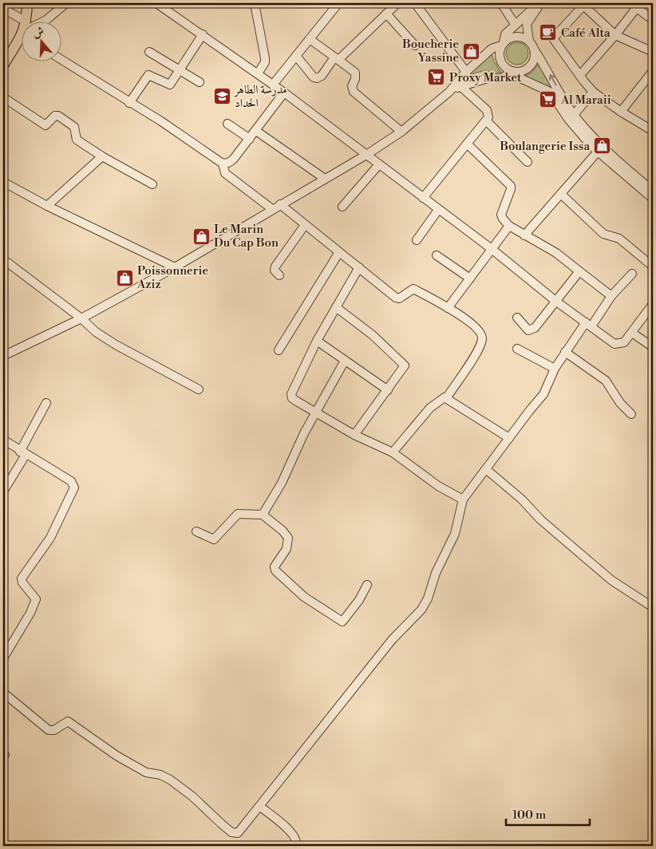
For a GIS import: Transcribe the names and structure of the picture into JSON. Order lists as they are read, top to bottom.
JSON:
{
  "places": {
    "cafe": ["Café Alta"],
    "shop": [
      "Boucherie Yassine",
      "Boulangerie Issa",
      "Le Marin Du Cap Bon",
      "Poissonnerie Aziz"
    ],
    "supermarket": ["Proxy Market", "Al Maraii"],
    "school or university": ["مدرسة الطاهر الحداد"]
  },
  "scale_bar": "100 m",
  "north": "top"
}
